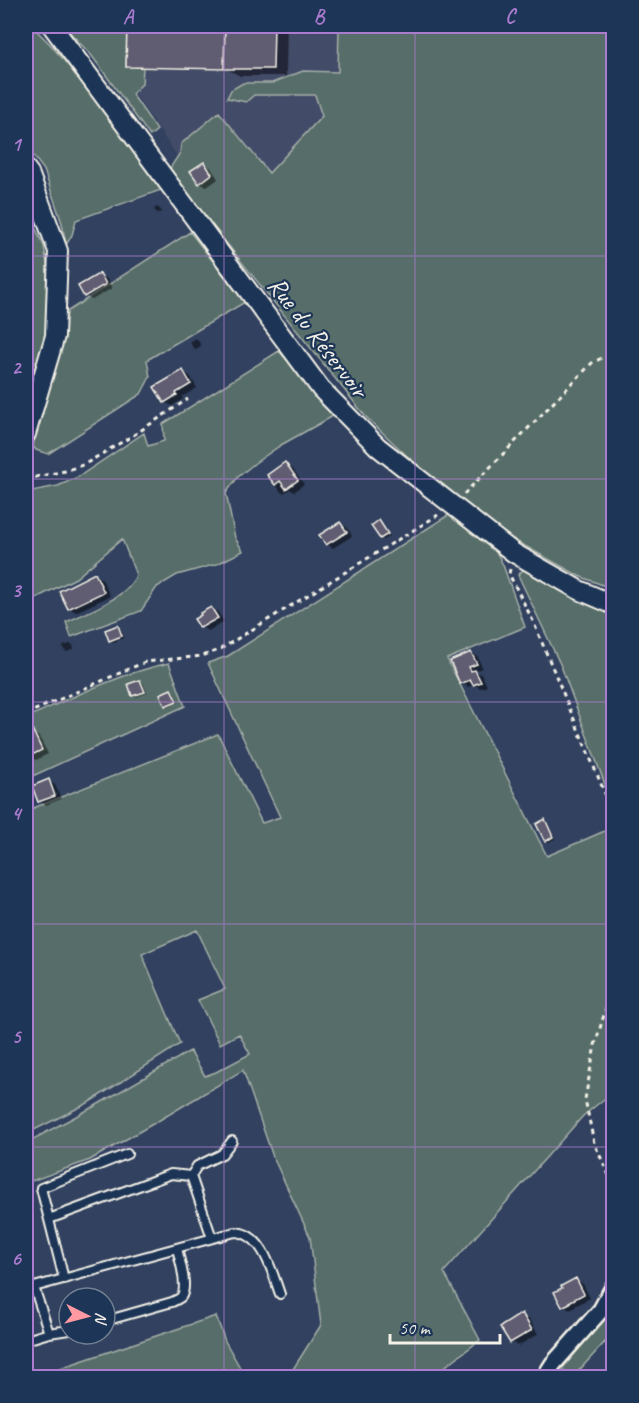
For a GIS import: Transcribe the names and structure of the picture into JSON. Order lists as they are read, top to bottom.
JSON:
{
  "streets": {
    "street": ["Rue du Réservoir"]
  },
  "scale_bar": "50 m",
  "north": "right",
  "grid": {
    "columns": ["A", "B", "C"],
    "rows": [
      "1",
      "2",
      "3",
      "4",
      "5",
      "6"
    ]
  }
}
